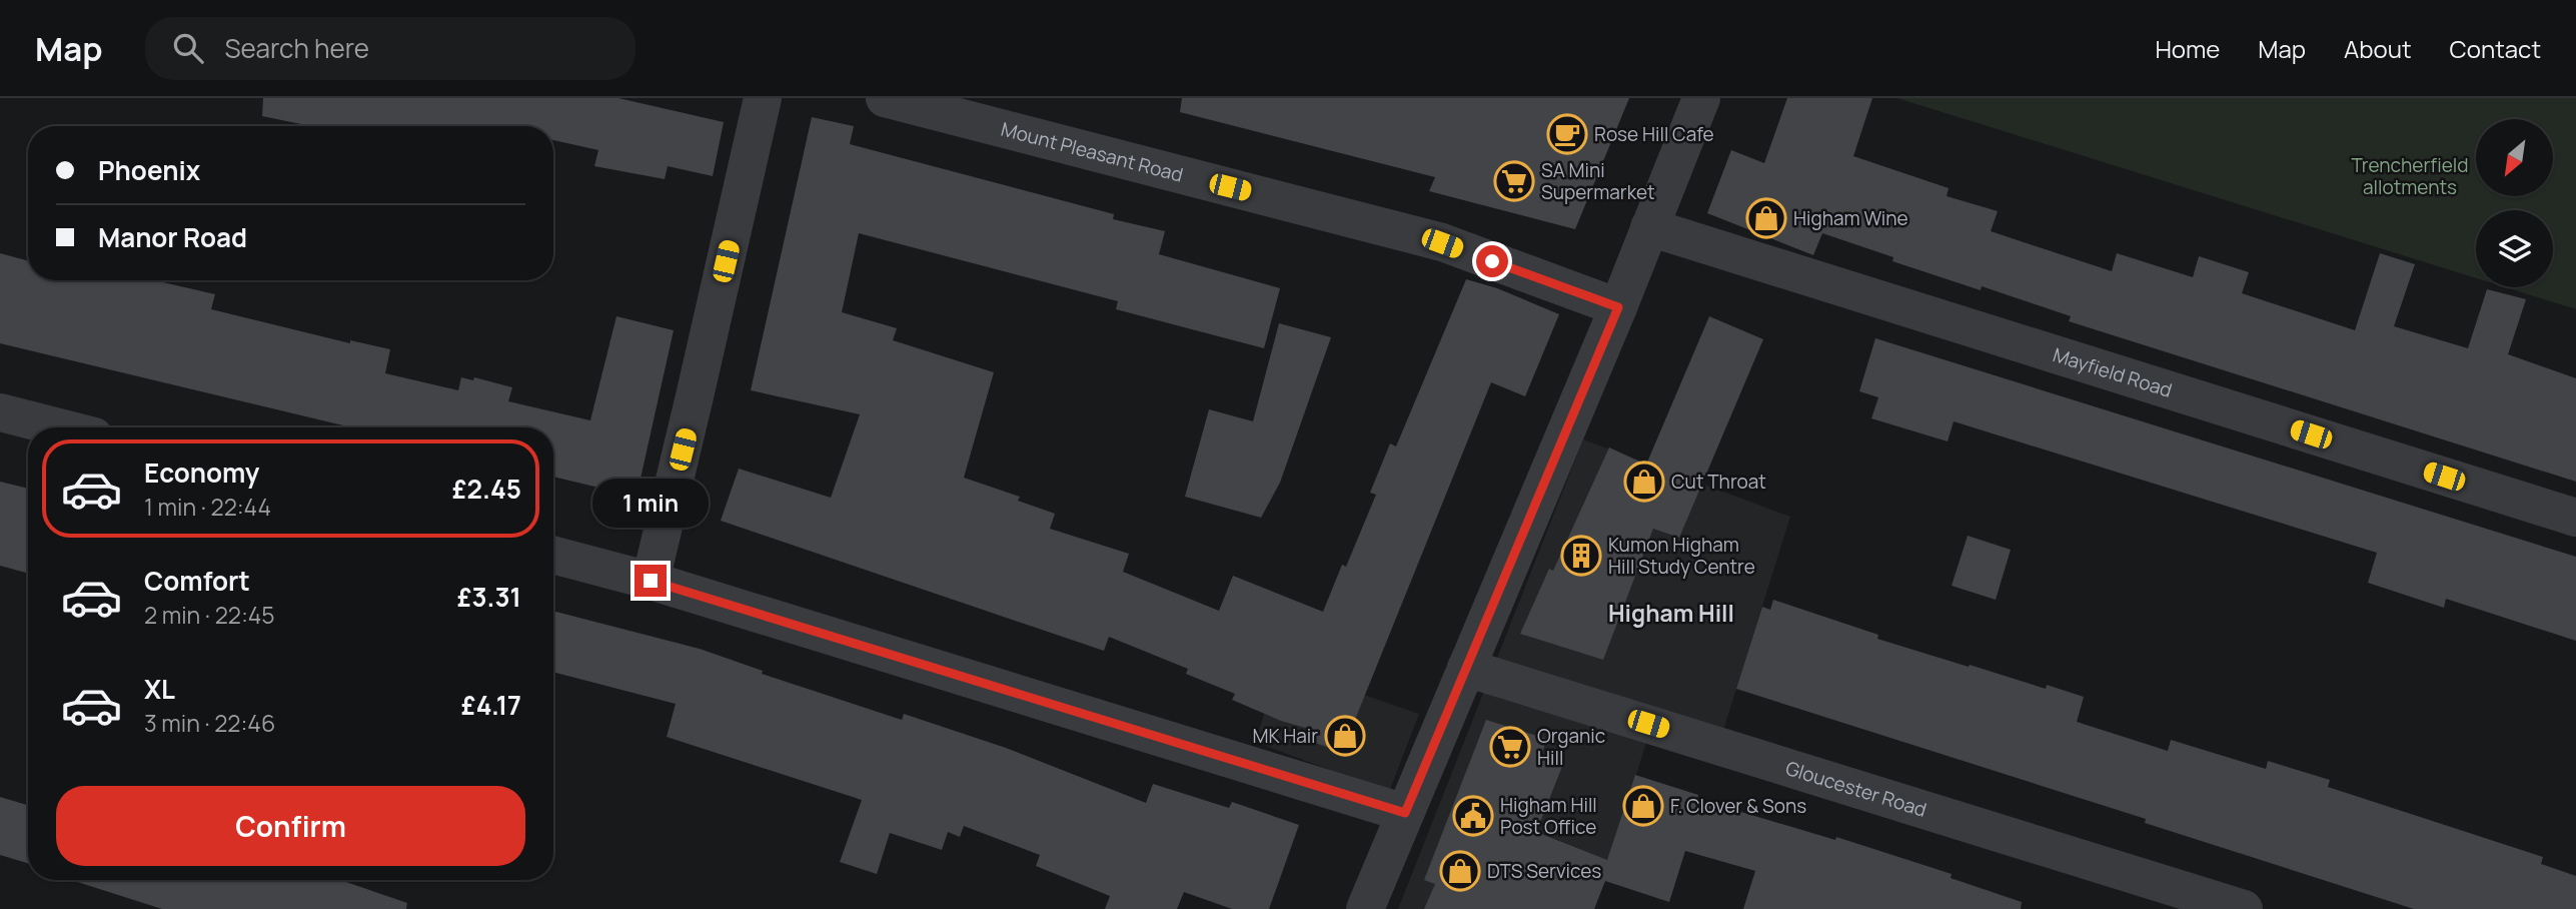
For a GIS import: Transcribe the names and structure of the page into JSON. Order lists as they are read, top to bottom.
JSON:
{
  "streets": {
    "street": ["Mount Pleasant Road", "Mayfield Road", "Gloucester Road"]
  },
  "districts": ["Higham Hill"],
  "parks": ["Trencherfield allotments"],
  "places": {
    "cafe": ["Rose Hill Cafe"],
    "supermarket": ["SA Mini Supermarket", "Organic Hill"],
    "shop": [
      "Higham Wine",
      "Cut Throat",
      "MK Hair",
      "F. Clover & Sons",
      "DTS Services"
    ],
    "building": ["Kumon Higham Hill Study Centre"],
    "public building": ["Higham Hill Post Office"]
  },
  "north": "bottom left",
  "page": {
    "header": "Map",
    "search": "Search here",
    "nav": [
      "Home",
      "Map",
      "About",
      "Contact"
    ],
    "banner": ["Phoenix", "Manor Road"],
    "list": [
      {
        "name": "Economy",
        "note": "1 min · 22:44",
        "value": "£2.45"
      },
      {
        "name": "Comfort",
        "note": "2 min · 22:45",
        "value": "£3.31"
      },
      {
        "name": "XL",
        "note": "3 min · 22:46",
        "value": "£4.17"
      }
    ],
    "bubble": "1 min",
    "buttons": "Confirm"
  }
}
